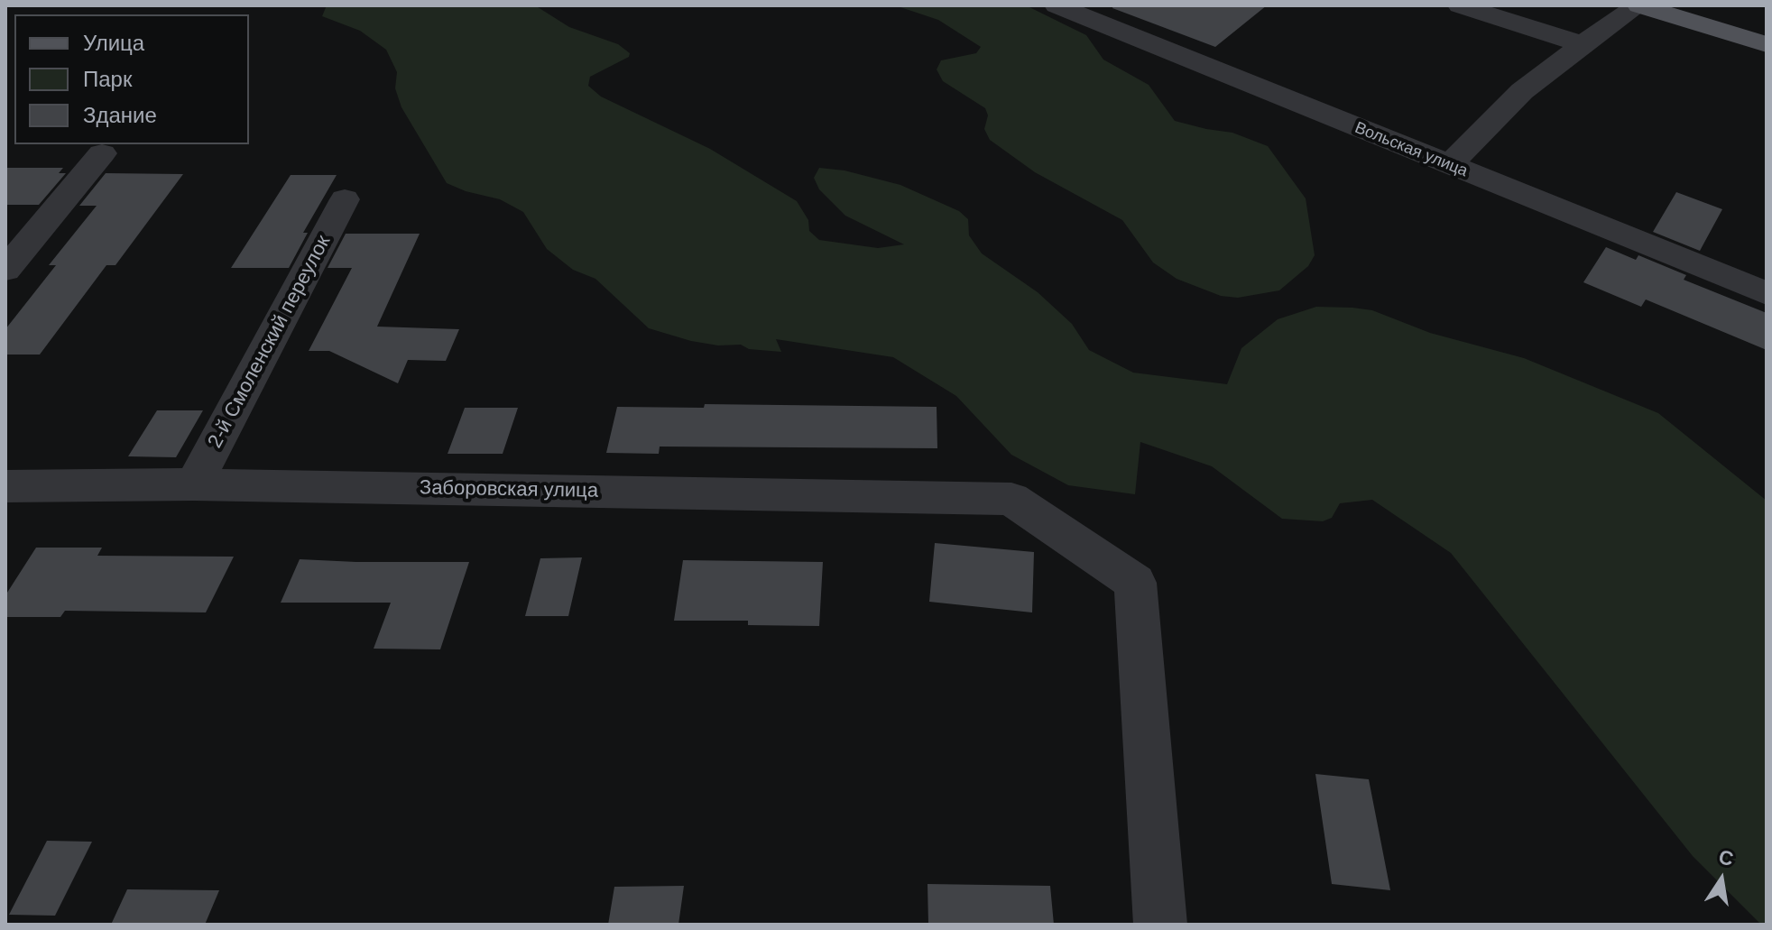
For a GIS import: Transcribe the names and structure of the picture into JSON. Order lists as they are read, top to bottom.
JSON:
{
  "streets": {
    "street": ["Вольская улица", "2-й Смоленский переулок", "Заборовская улица"]
  },
  "crossings": [
    ["2-й Смоленский переулок", "Заборовская улица"]
  ],
  "legend": ["Улица", "Парк", "Здание"],
  "north": "top"
}
